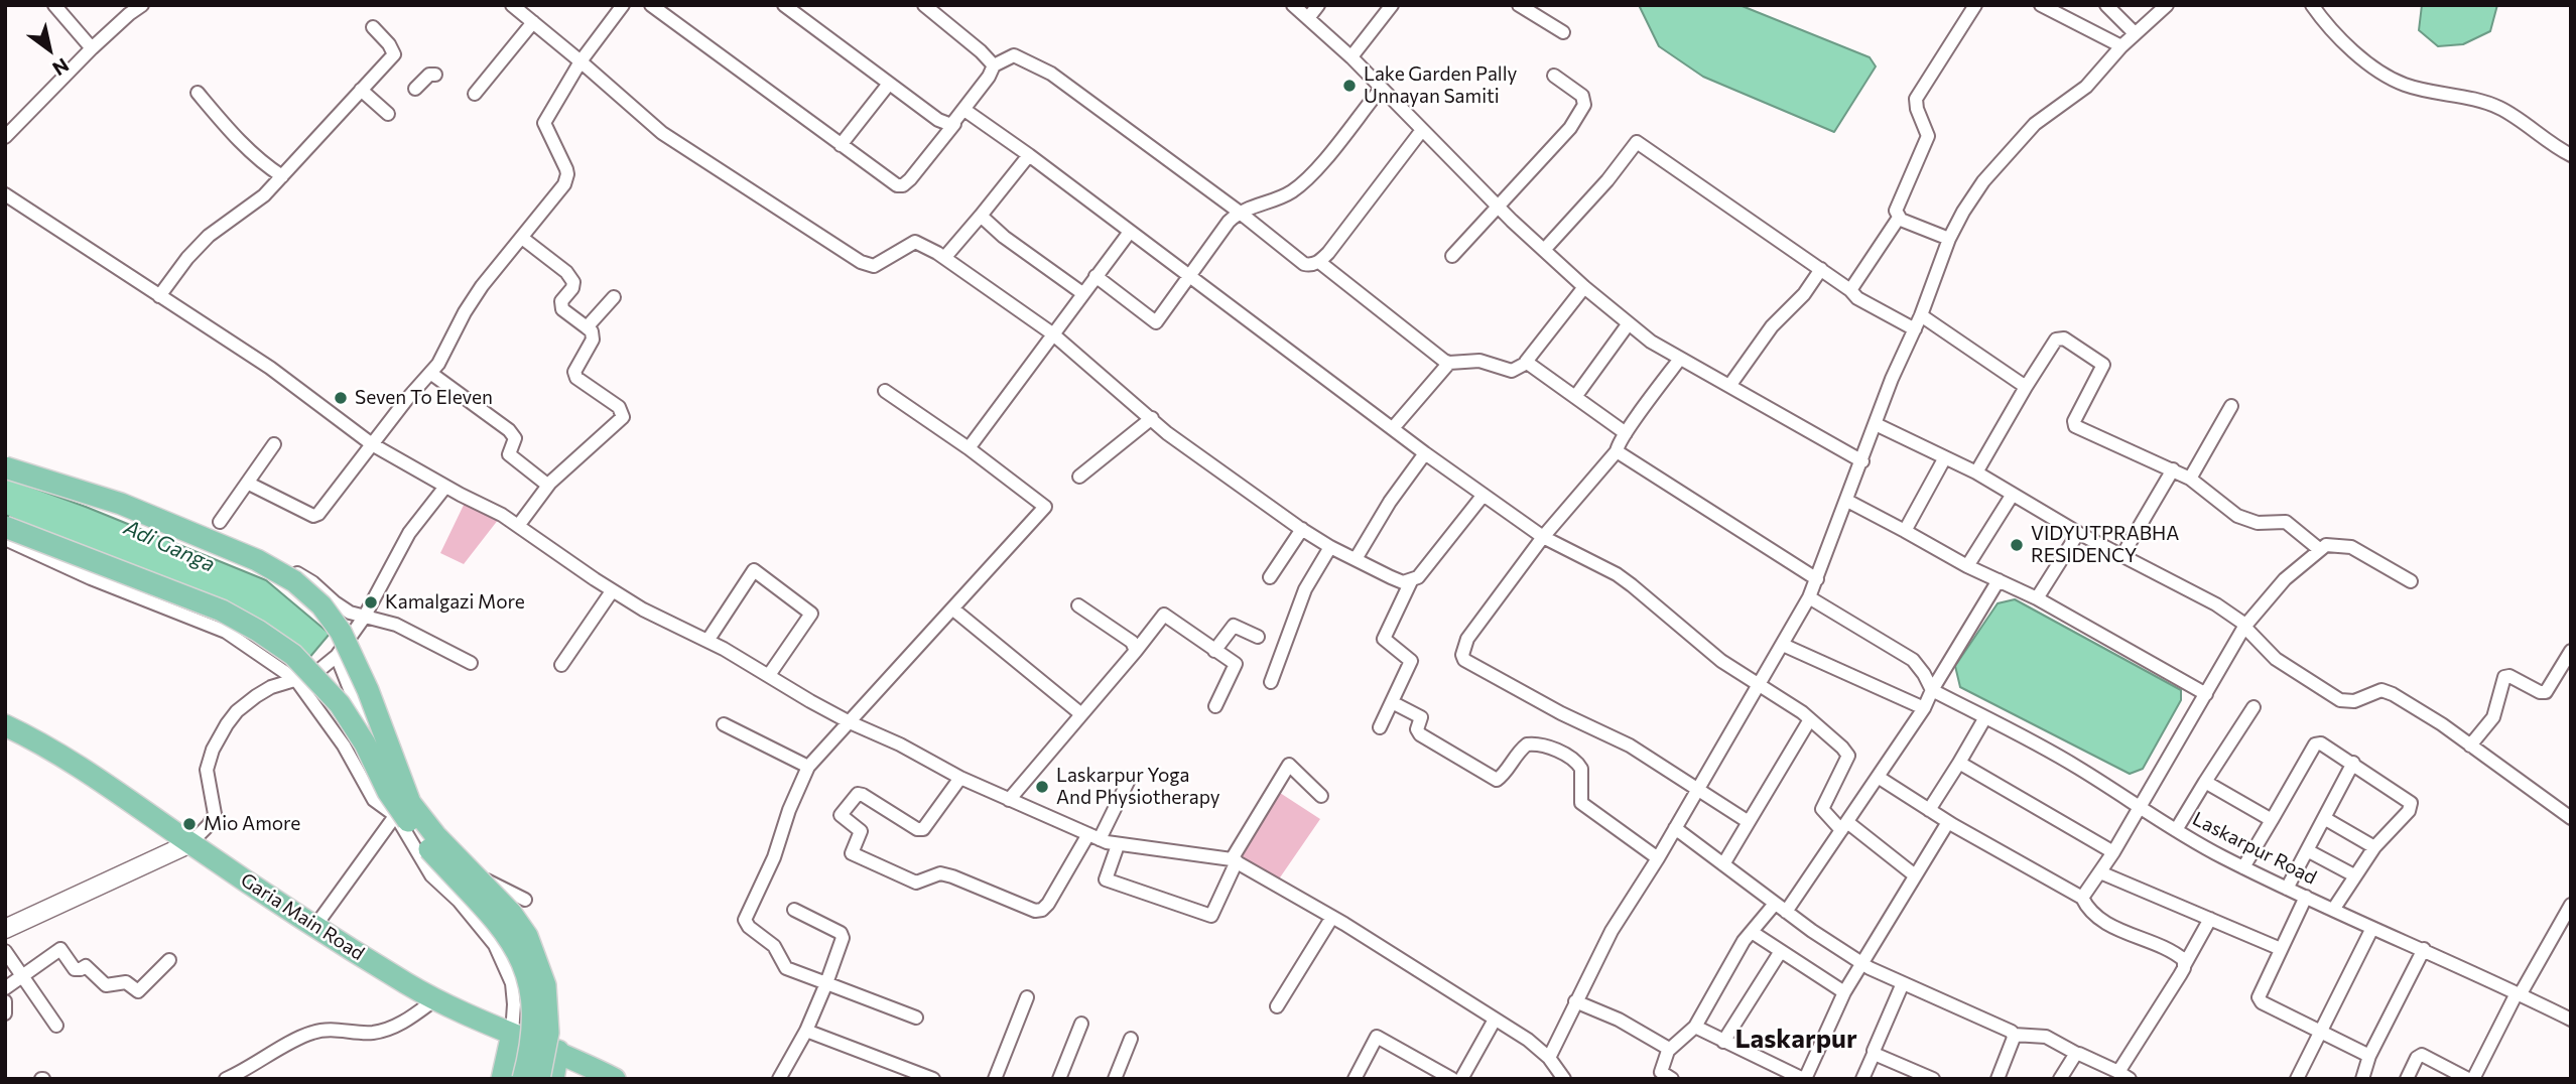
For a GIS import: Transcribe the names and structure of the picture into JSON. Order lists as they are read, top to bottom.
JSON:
{
  "streets": {
    "main road": ["Garia Main Road"],
    "street": ["Laskarpur Road"]
  },
  "districts": ["Laskarpur"],
  "water": ["Adi Ganga"],
  "places": [
    "Lake Garden Pally Unnayan Samiti",
    "Seven To Eleven",
    "VIDYUTPRABHA RESIDENCY",
    "Kamalgazi More",
    "Laskarpur Yoga And Physiotherapy",
    "Mio Amore"
  ],
  "north": "bottom right"
}
